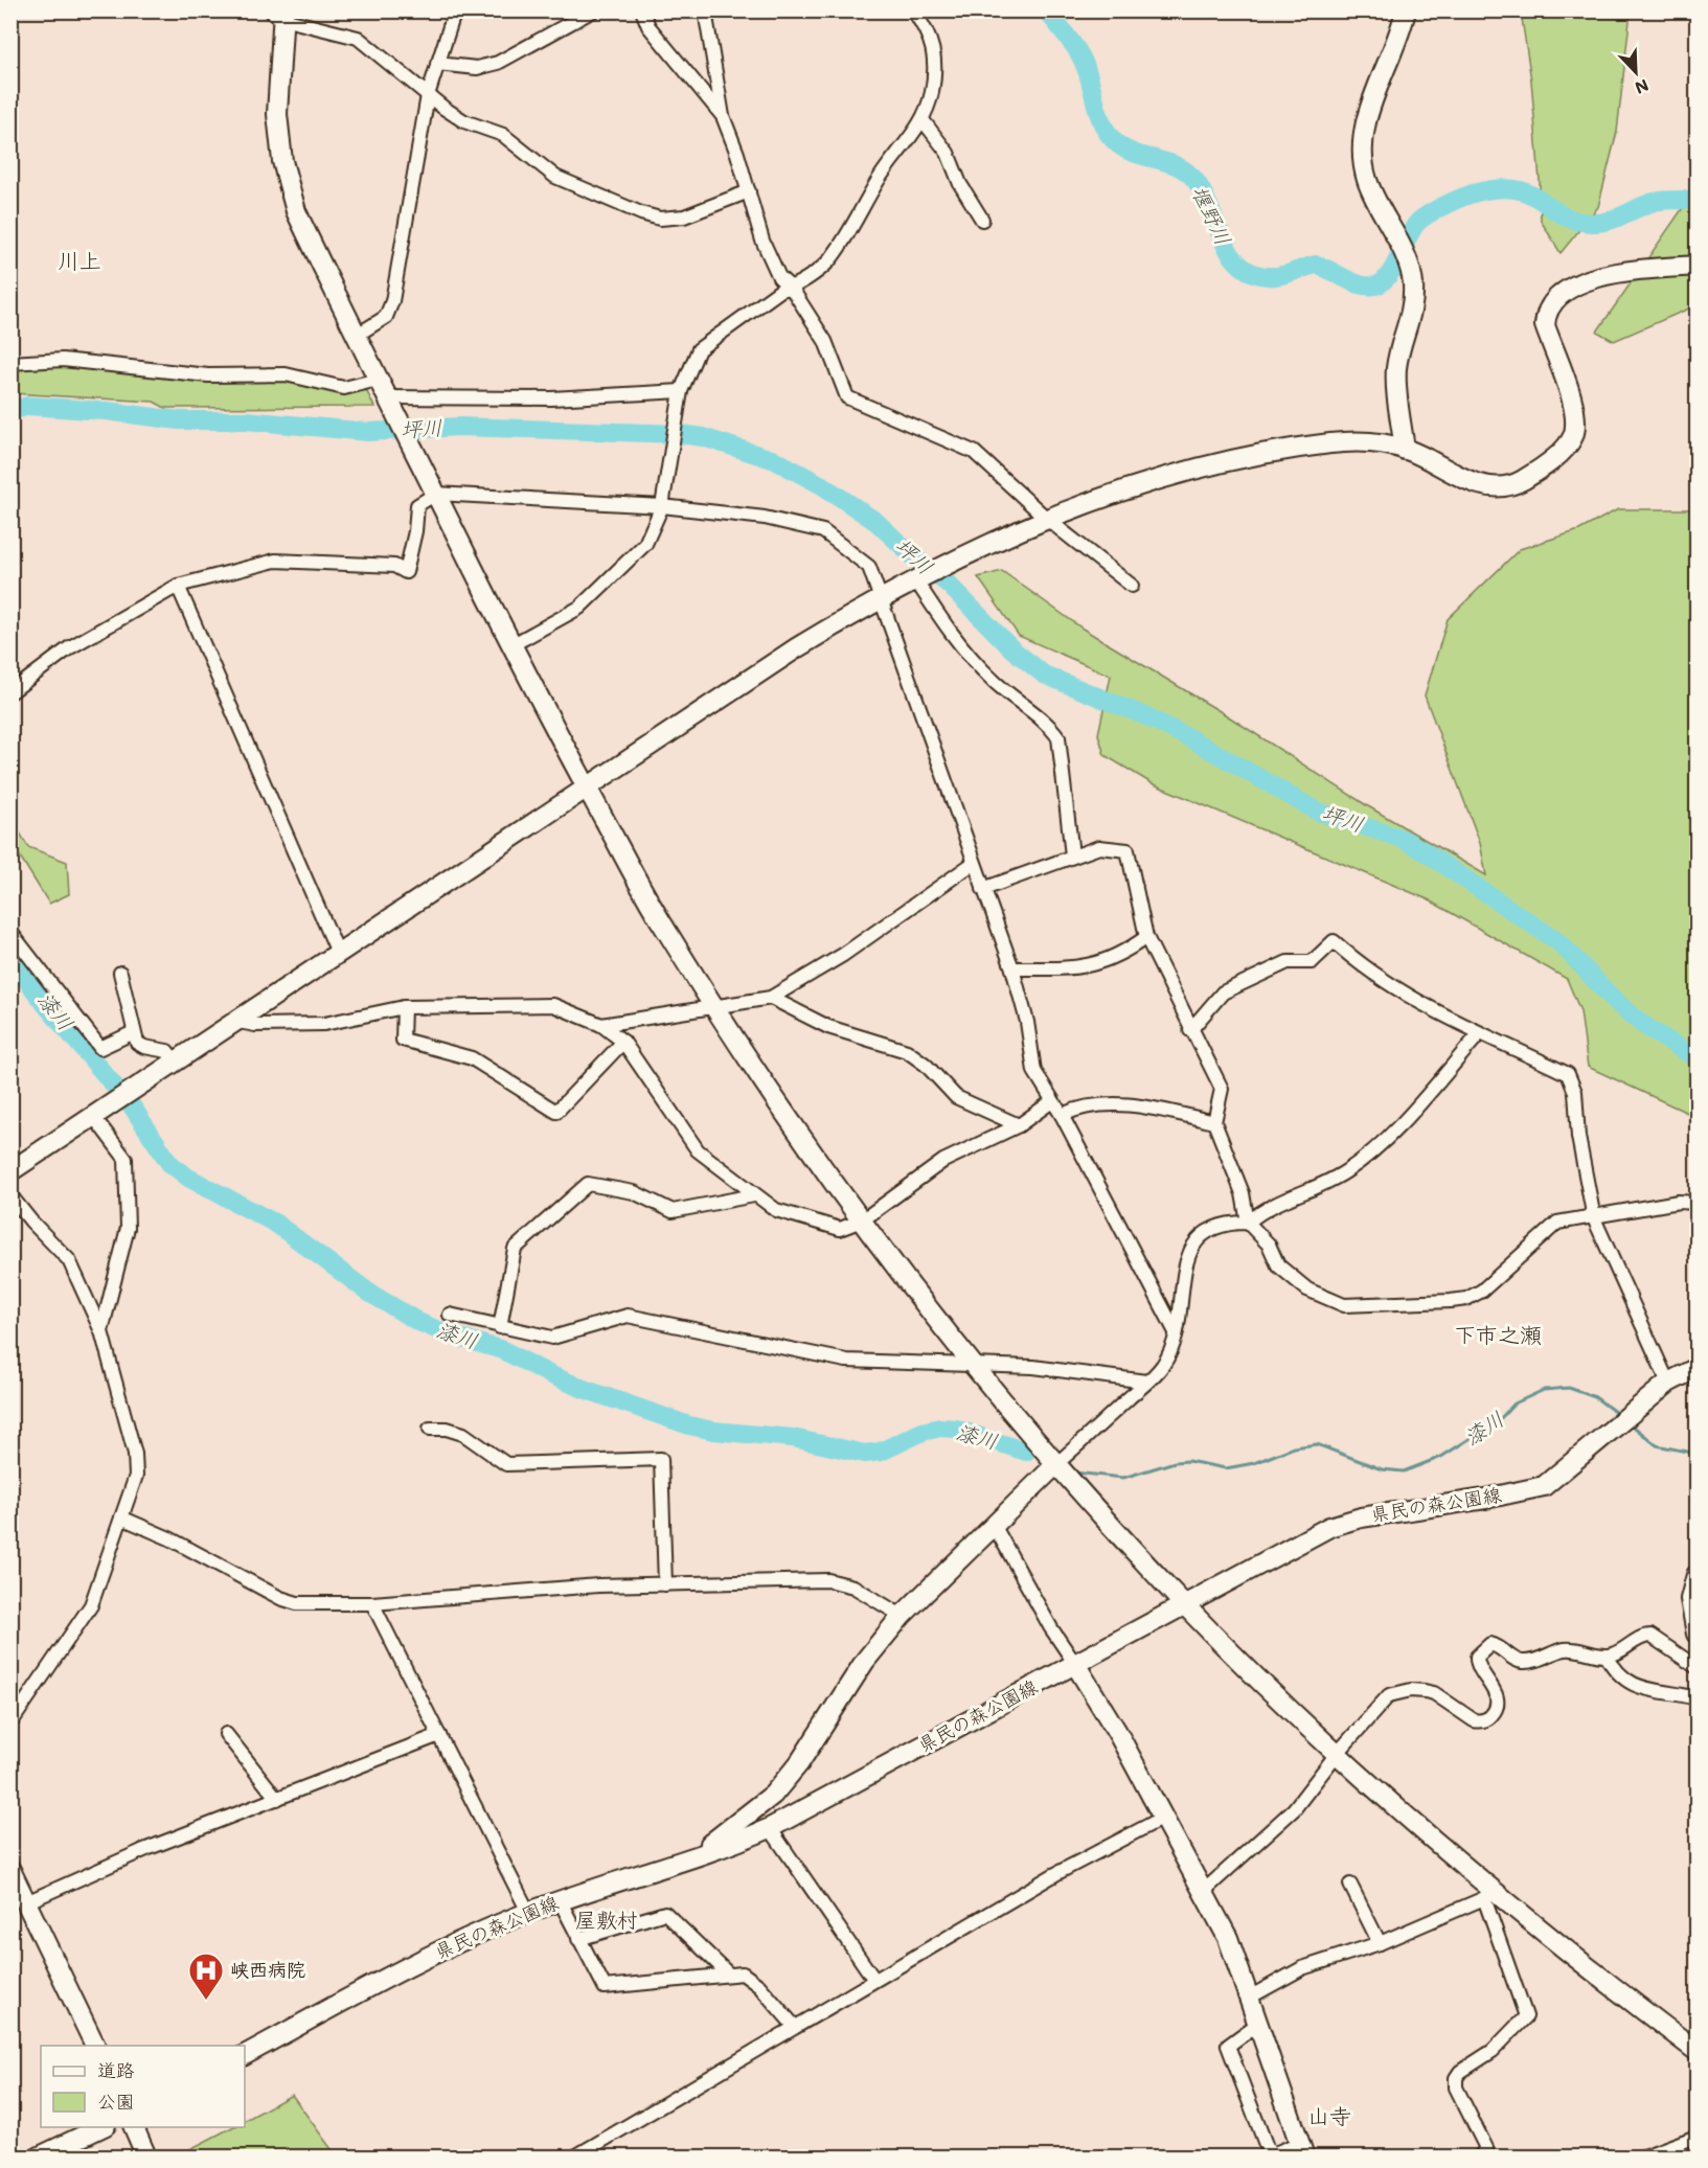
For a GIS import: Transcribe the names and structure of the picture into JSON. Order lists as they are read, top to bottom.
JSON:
{
  "streets": {
    "street": ["県民の森公園線"]
  },
  "districts": [
    "川上",
    "下市之瀬",
    "屋敷村",
    "山寺"
  ],
  "water": ["堰野川", "坪川", "漆川"],
  "places": {
    "hospital": ["峡西病院"]
  },
  "legend": ["道路", "公園"],
  "north": "bottom right"
}
